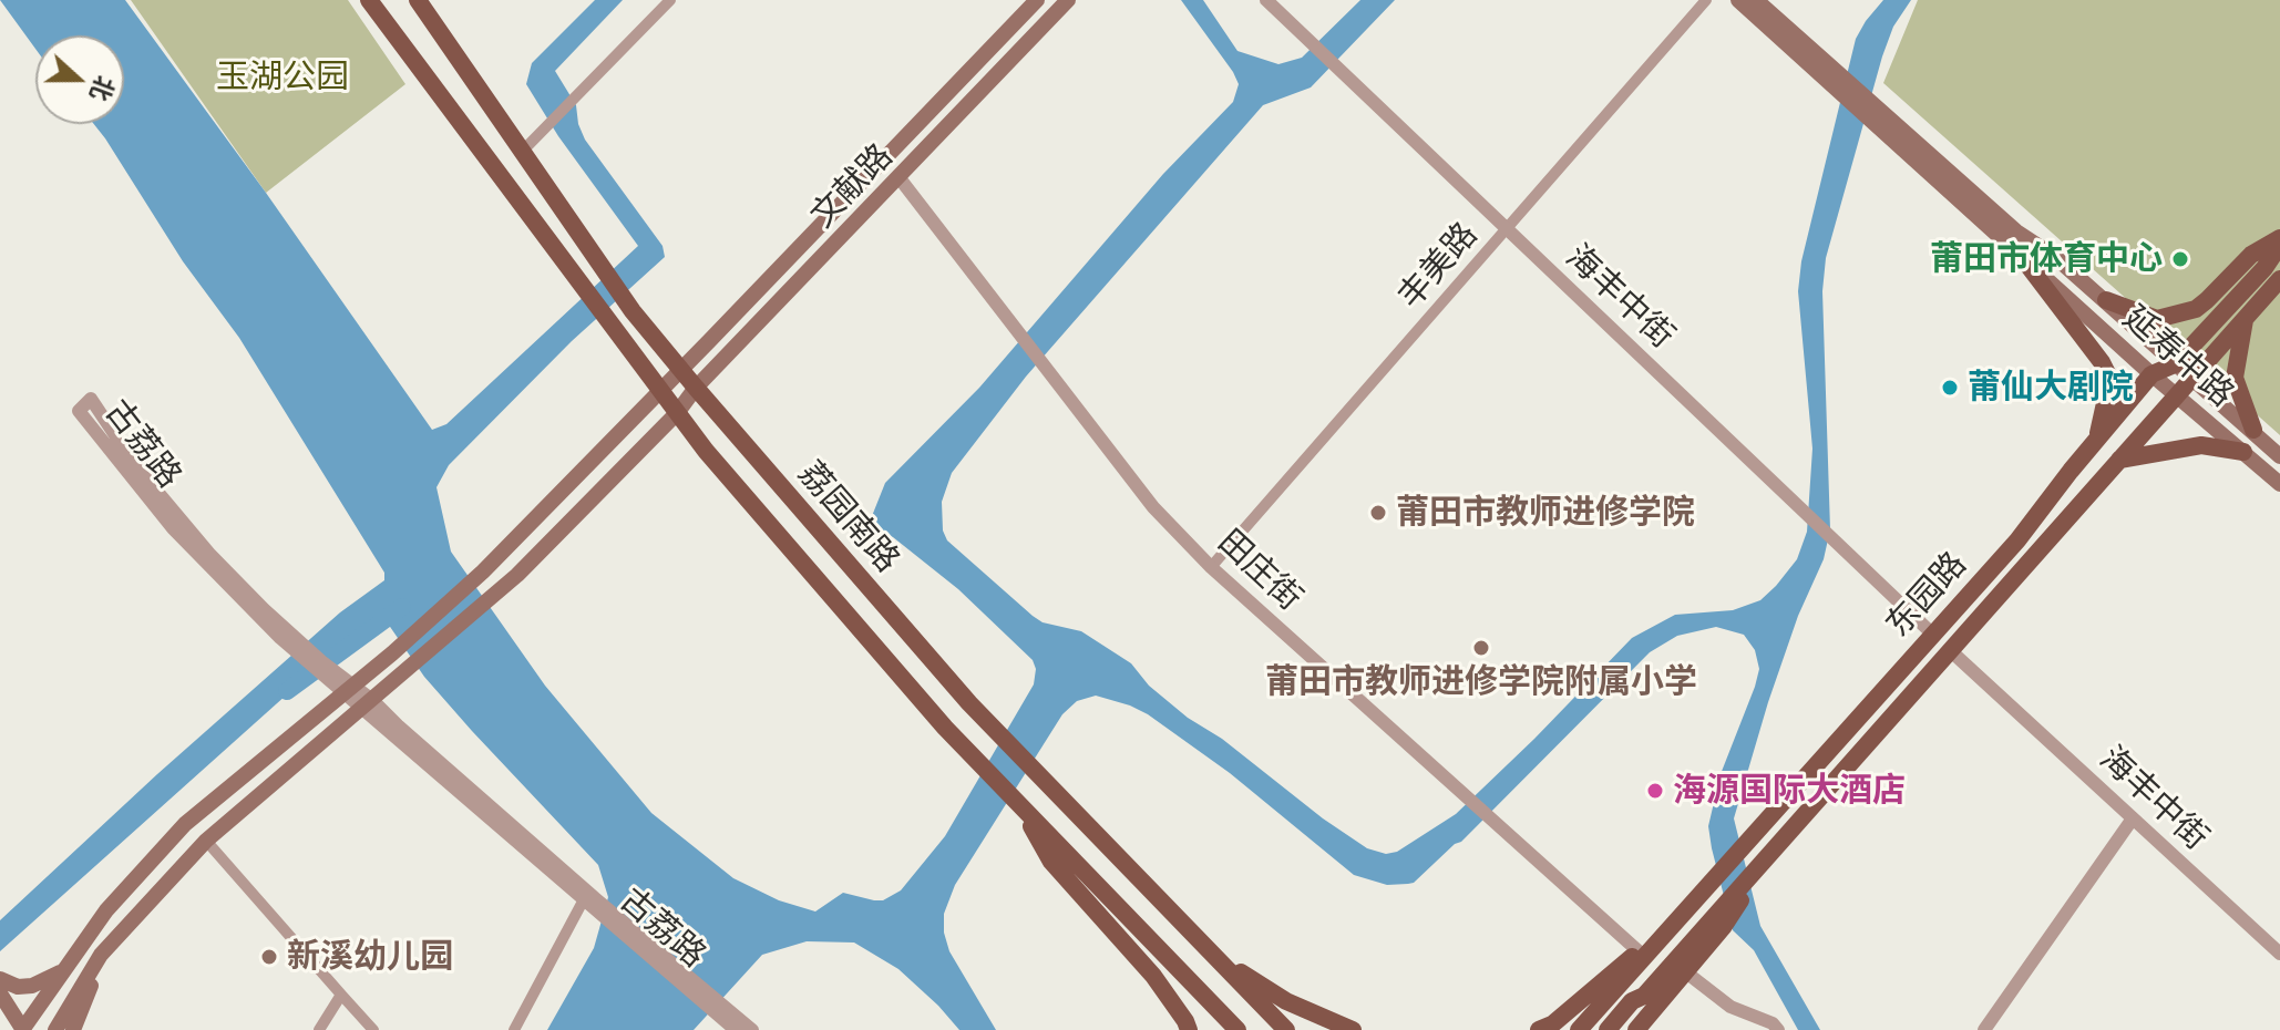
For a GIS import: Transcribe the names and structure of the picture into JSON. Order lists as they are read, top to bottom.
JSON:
{
  "streets": {
    "main road": [
      "文献路",
      "延寿中路",
      "荔园南路",
      "东园路"
    ],
    "street": [
      "丰美路",
      "海丰中街",
      "古荔路",
      "田庄街"
    ]
  },
  "crossings": [
    ["文献路", "古荔路"],
    ["文献路", "荔园南路"],
    ["文献路", "田庄街"],
    ["丰美路", "海丰中街"],
    ["丰美路", "田庄街"],
    ["海丰中街", "东园路"],
    ["延寿中路", "东园路"]
  ],
  "parks": ["玉湖公园"],
  "places": [
    "莆田市体育中心",
    "莆仙大剧院",
    "莆田市教师进修学院",
    "莆田市教师进修学院附属小学",
    "海源国际大酒店",
    "新溪幼儿园"
  ],
  "north": "right"
}
